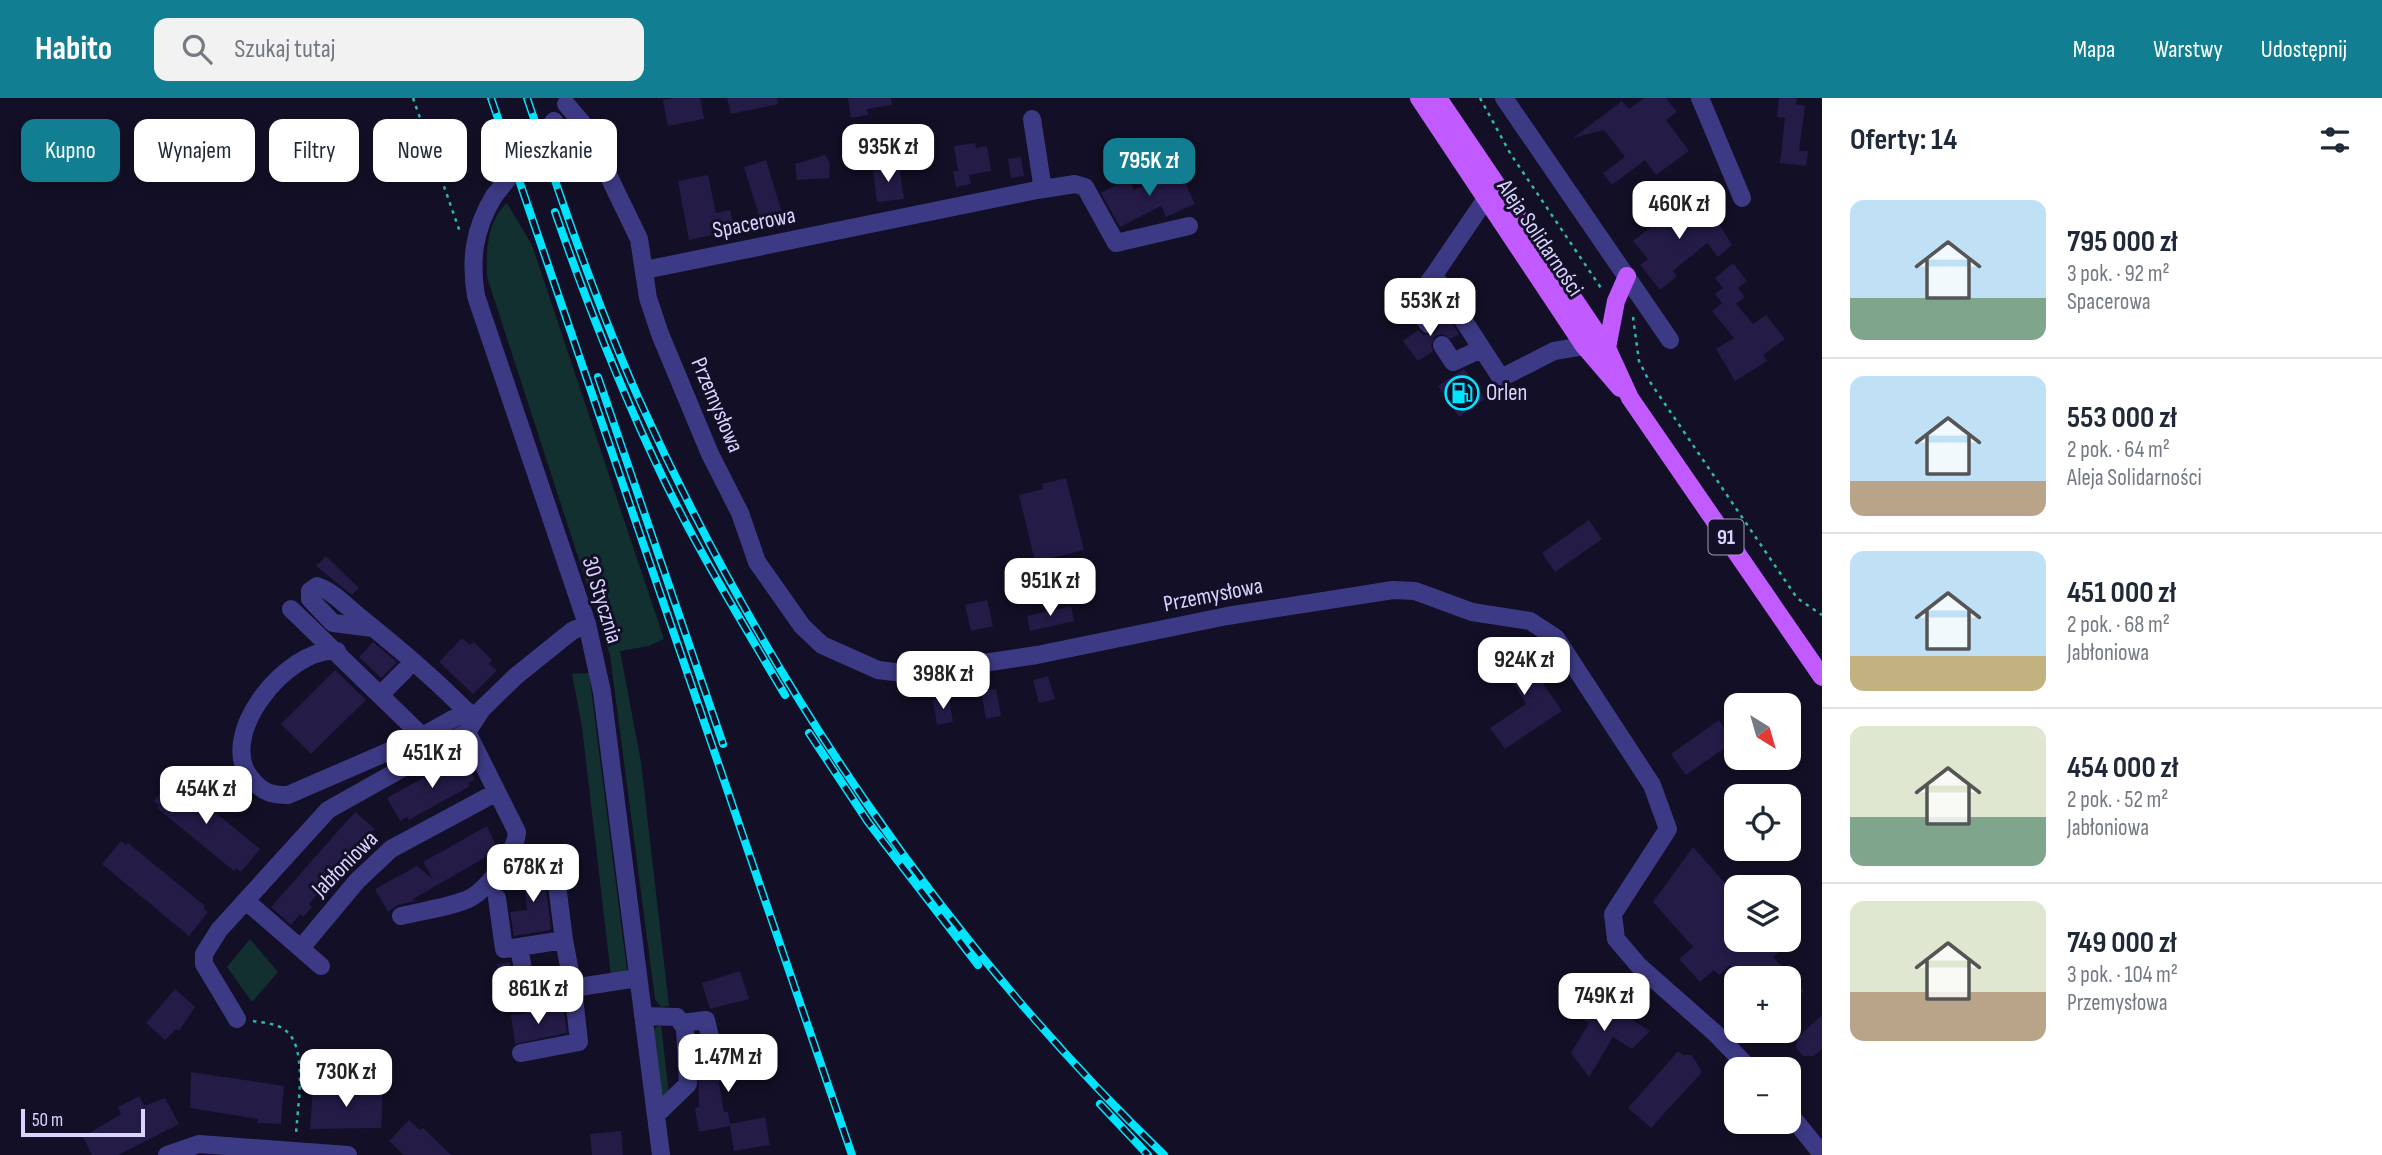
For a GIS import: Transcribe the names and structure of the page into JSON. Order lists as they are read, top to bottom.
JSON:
{
  "streets": {
    "main road": ["Aleja Solidarności", "91"],
    "street": [
      "Spacerowa",
      "Przemysłowa",
      "30 Stycznia",
      "Jabłoniowa"
    ]
  },
  "crossings": [
    ["Spacerowa", "Przemysłowa"],
    ["Przemysłowa", "30 Stycznia"],
    ["30 Stycznia", "Jabłoniowa"]
  ],
  "places": {
    "fuel station": ["Orlen"]
  },
  "scale_bar": "50 m",
  "north": "bottom right",
  "page": {
    "header": "Habito",
    "search": "Szukaj tutaj",
    "nav": ["Mapa", "Warstwy", "Udostępnij"],
    "heading": "Oferty: 14",
    "chip": [
      "Kupno",
      "Wynajem",
      "Filtry",
      "Nowe",
      "Mieszkanie"
    ],
    "price": [
      "935K zł",
      "795K zł",
      "460K zł",
      "553K zł",
      "951K zł",
      "924K zł",
      "398K zł",
      "451K zł",
      "454K zł",
      "678K zł",
      "861K zł",
      "749K zł",
      "1.47M zł",
      "730K zł"
    ],
    "list": [
      {
        "name": "795 000 zł",
        "note": "3 pok. · 92 m² · Spacerowa"
      },
      {
        "name": "553 000 zł",
        "note": "2 pok. · 64 m² · Aleja Solidarności"
      },
      {
        "name": "451 000 zł",
        "note": "2 pok. · 68 m² · Jabłoniowa"
      },
      {
        "name": "454 000 zł",
        "note": "2 pok. · 52 m² · Jabłoniowa"
      },
      {
        "name": "749 000 zł",
        "note": "3 pok. · 104 m² · Przemysłowa"
      }
    ],
    "map_buttons": ["+", "−"],
    "scale": "50 m"
  }
}
